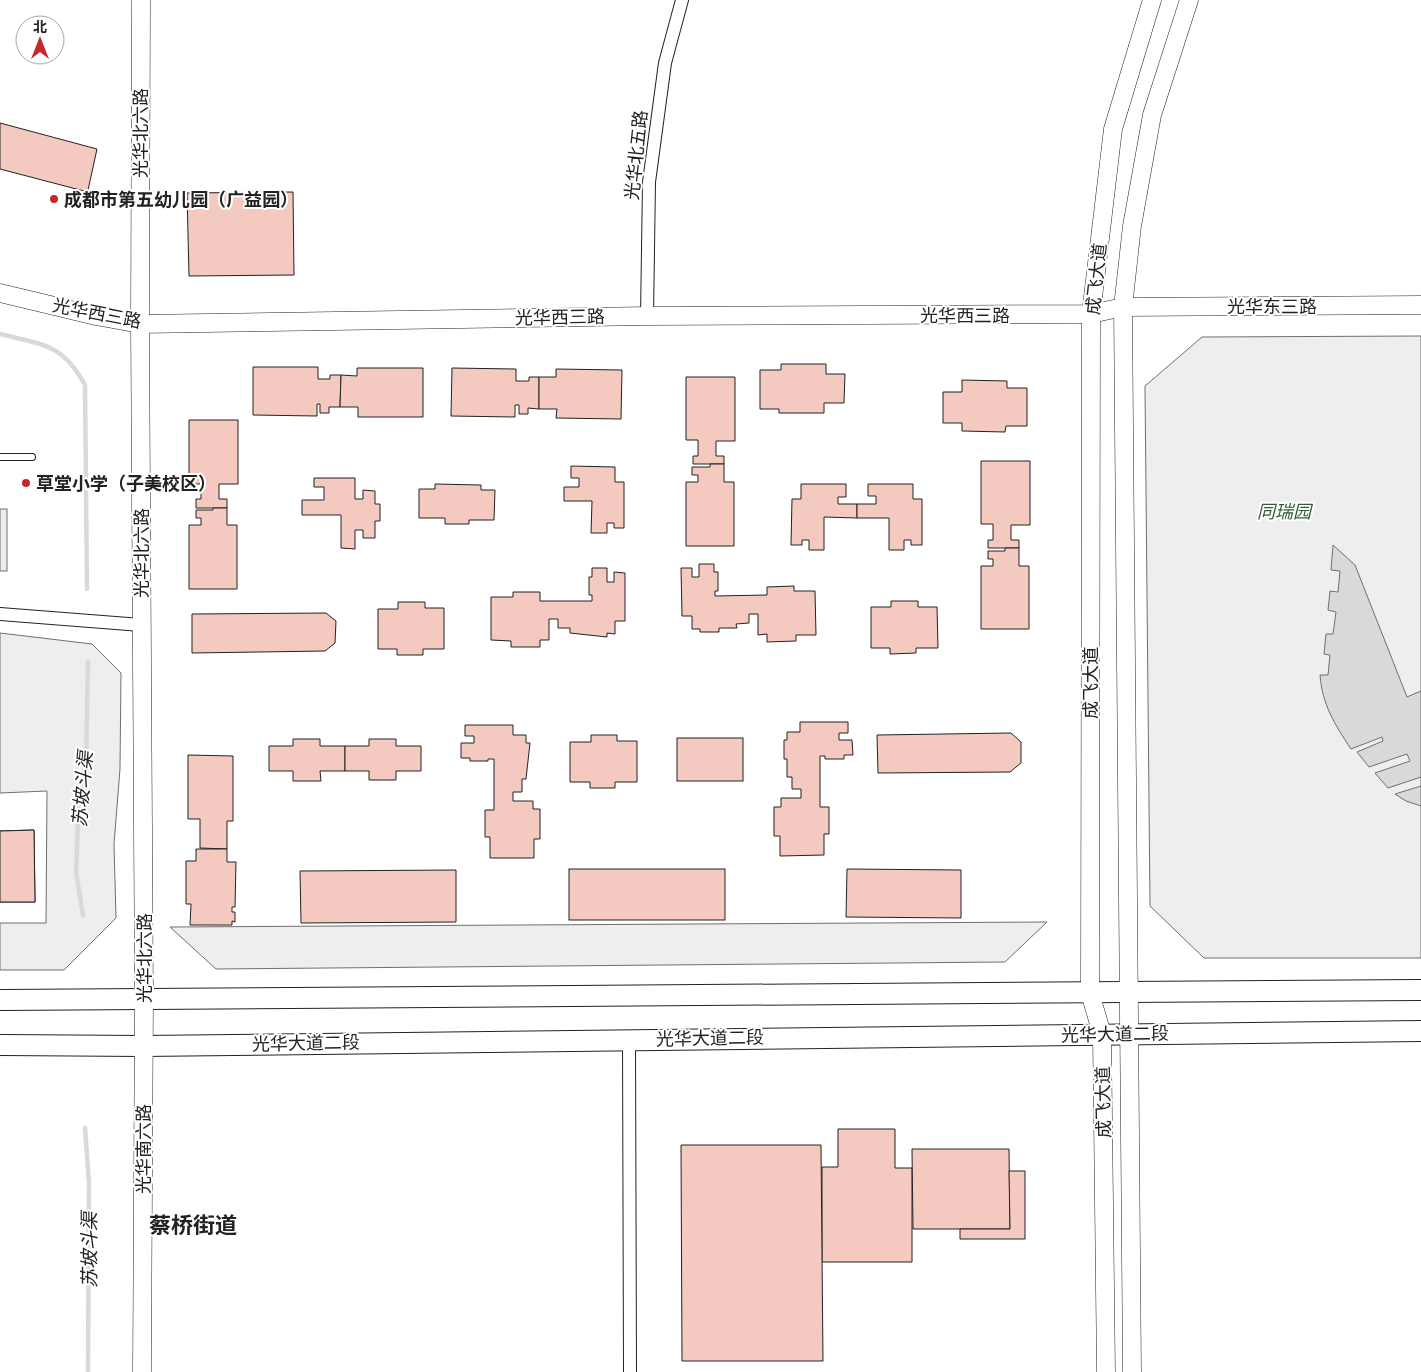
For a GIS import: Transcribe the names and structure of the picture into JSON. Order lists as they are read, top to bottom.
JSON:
{
  "streets": {
    "main road": ["光华大道二段"],
    "street": [
      "光华北六路",
      "光华北五路",
      "成飞大道",
      "光华东三路",
      "光华西三路",
      "光华南六路"
    ]
  },
  "crossings": [
    ["光华北六路", "光华西三路"],
    ["光华北六路", "光华大道二段"],
    ["光华北六路", "光华南六路"],
    ["光华北五路", "光华西三路"],
    ["成飞大道", "光华东三路"],
    ["成飞大道", "光华西三路"],
    ["成飞大道", "光华大道二段"],
    ["光华东三路", "光华西三路"],
    ["光华大道二段", "光华南六路"]
  ],
  "districts": ["蔡桥街道"],
  "water": ["苏坡斗渠"],
  "parks": ["同瑞园"],
  "places": ["成都市第五幼儿园（广益园）", "草堂小学（子美校区）"],
  "north": "top"
}
